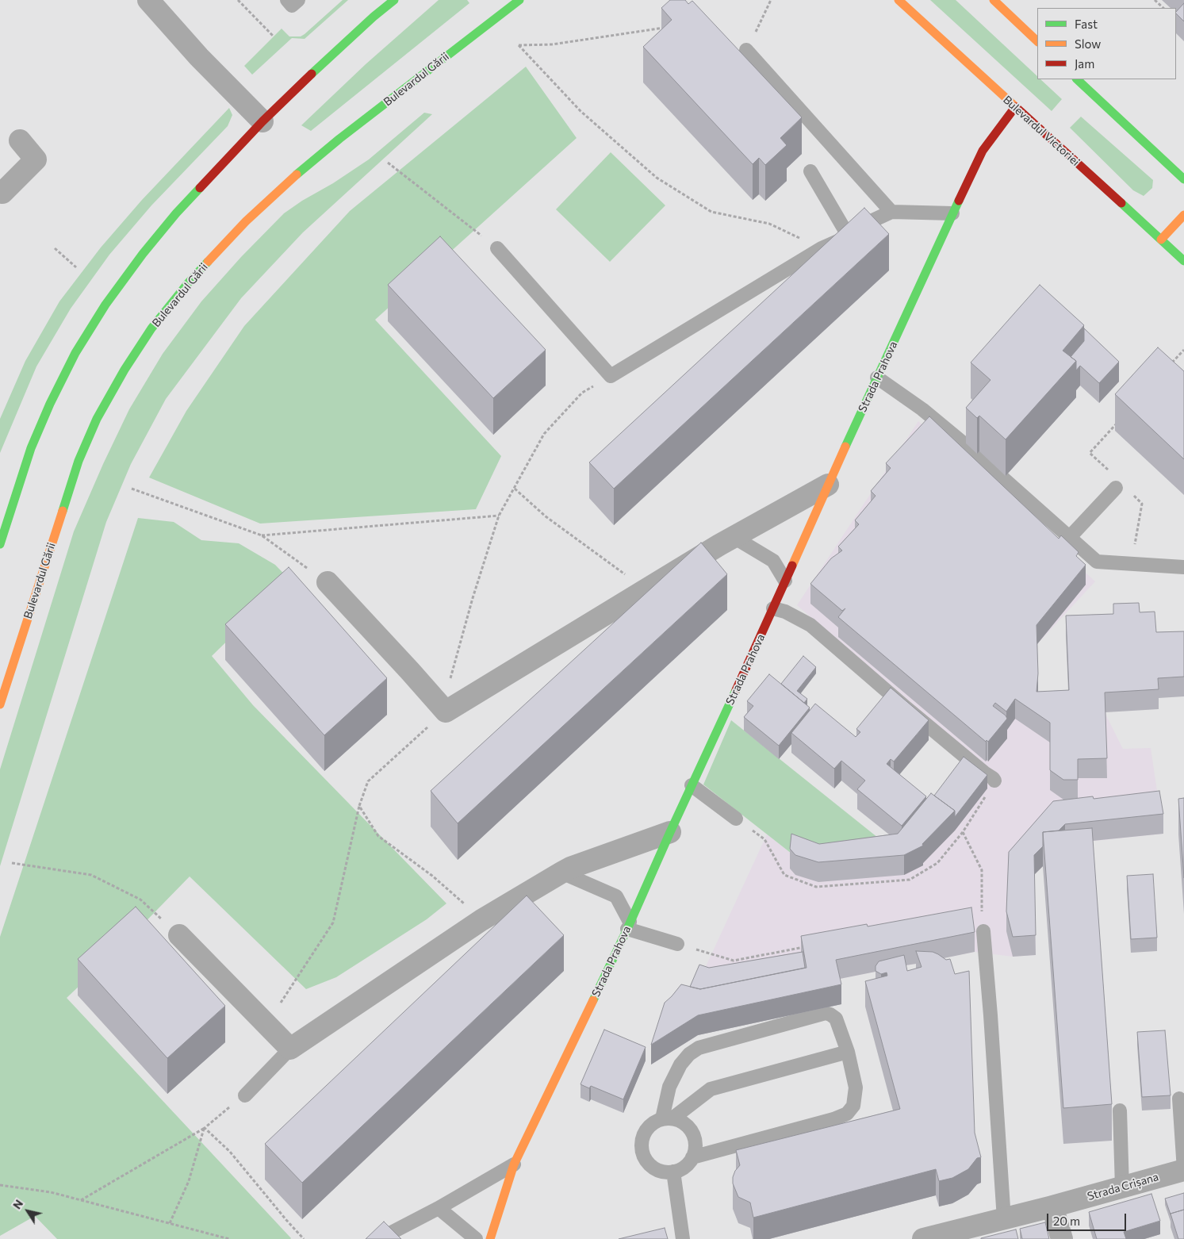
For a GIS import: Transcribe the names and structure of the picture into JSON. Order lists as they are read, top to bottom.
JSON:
{
  "streets": {
    "main road": ["Bulevardul Gării", "Bulevardul Victoriei", "Strada Prahova"],
    "street": ["Strada Crișana"]
  },
  "crossings": [
    ["Bulevardul Victoriei", "Strada Prahova"]
  ],
  "legend": ["Fast", "Slow", "Jam"],
  "scale_bar": "20 m",
  "north": "top left"
}
